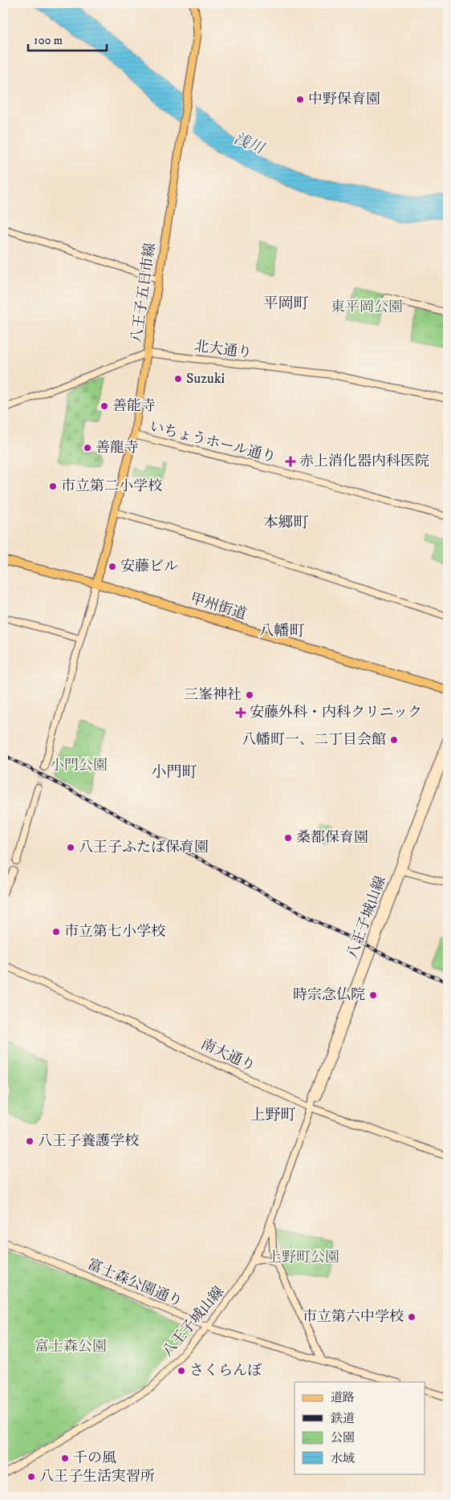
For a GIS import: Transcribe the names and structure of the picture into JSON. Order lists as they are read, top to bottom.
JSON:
{
  "streets": {
    "highway": ["甲州街道"],
    "main road": ["八王子五日市線"],
    "street": [
      "北大通り",
      "いちょうホール通り",
      "八王子城山線",
      "南大通り",
      "富士森公園通り"
    ]
  },
  "crossings": [
    ["八王子五日市線", "北大通り"],
    ["八王子五日市線", "いちょうホール通り"],
    ["八王子五日市線", "甲州街道"],
    ["八王子城山線", "南大通り"],
    ["八王子城山線", "富士森公園通り"]
  ],
  "districts": [
    "平岡町",
    "本郷町",
    "八幡町",
    "小門町",
    "上野町"
  ],
  "water": ["浅川"],
  "parks": [
    "東平岡公園",
    "小門公園",
    "上野町公園",
    "富士森公園"
  ],
  "places": {
    "other": [
      "中野保育園",
      "Suzuki",
      "善能寺",
      "善龍寺",
      "市立第二小学校",
      "安藤ビル",
      "三峯神社",
      "八幡町一、二丁目会館",
      "桑都保育園",
      "八王子ふたば保育園",
      "市立第七小学校",
      "時宗念仏院",
      "八王子養護学校",
      "市立第六中学校",
      "さくらんぼ",
      "千の風",
      "八王子生活実習所"
    ],
    "health": ["赤上消化器内科医院", "安藤外科・内科クリニック"]
  },
  "legend": [
    "道路",
    "鉄道",
    "公園",
    "水域"
  ],
  "scale_bar": "100 m"
}
